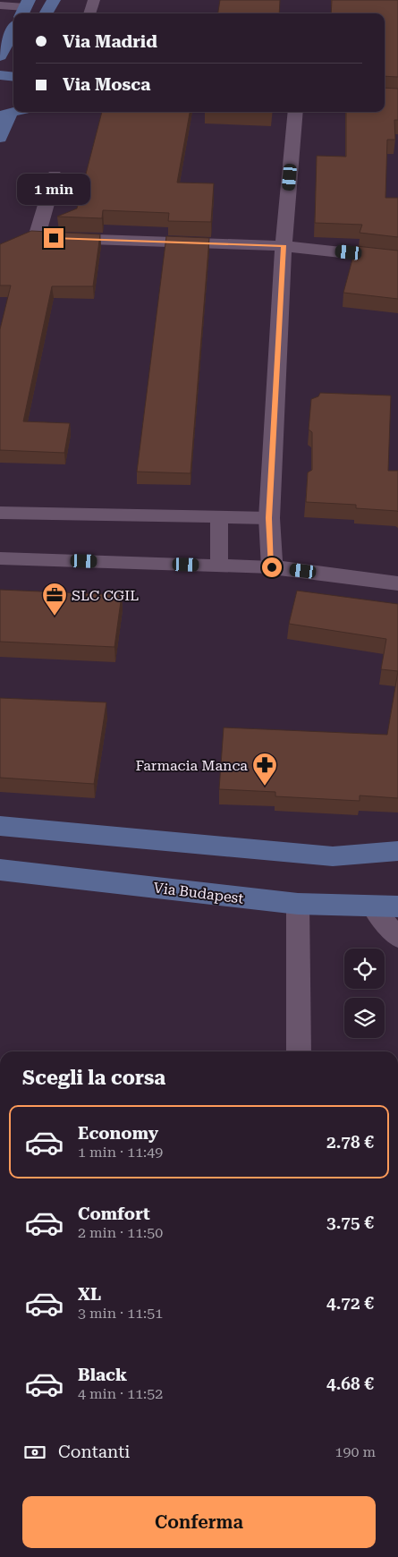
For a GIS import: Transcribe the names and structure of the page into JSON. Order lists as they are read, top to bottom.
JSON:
{
  "streets": {
    "main road": ["Via Budapest"]
  },
  "places": {
    "office": ["SLC CGIL"],
    "pharmacy": ["Farmacia Manca"]
  },
  "page": {
    "banner": ["Via Madrid", "Via Mosca"],
    "bubble": "1 min",
    "heading": "Scegli la corsa",
    "list": [
      {
        "name": "Economy",
        "note": "1 min · 11:49",
        "value": "2.78 €"
      },
      {
        "name": "Comfort",
        "note": "2 min · 11:50",
        "value": "3.75 €"
      },
      {
        "name": "XL",
        "note": "3 min · 11:51",
        "value": "4.72 €"
      },
      {
        "name": "Black",
        "note": "4 min · 11:52",
        "value": "4.68 €"
      }
    ],
    "pay": ["Contanti", "190 m"],
    "buttons": "Conferma"
  }
}
